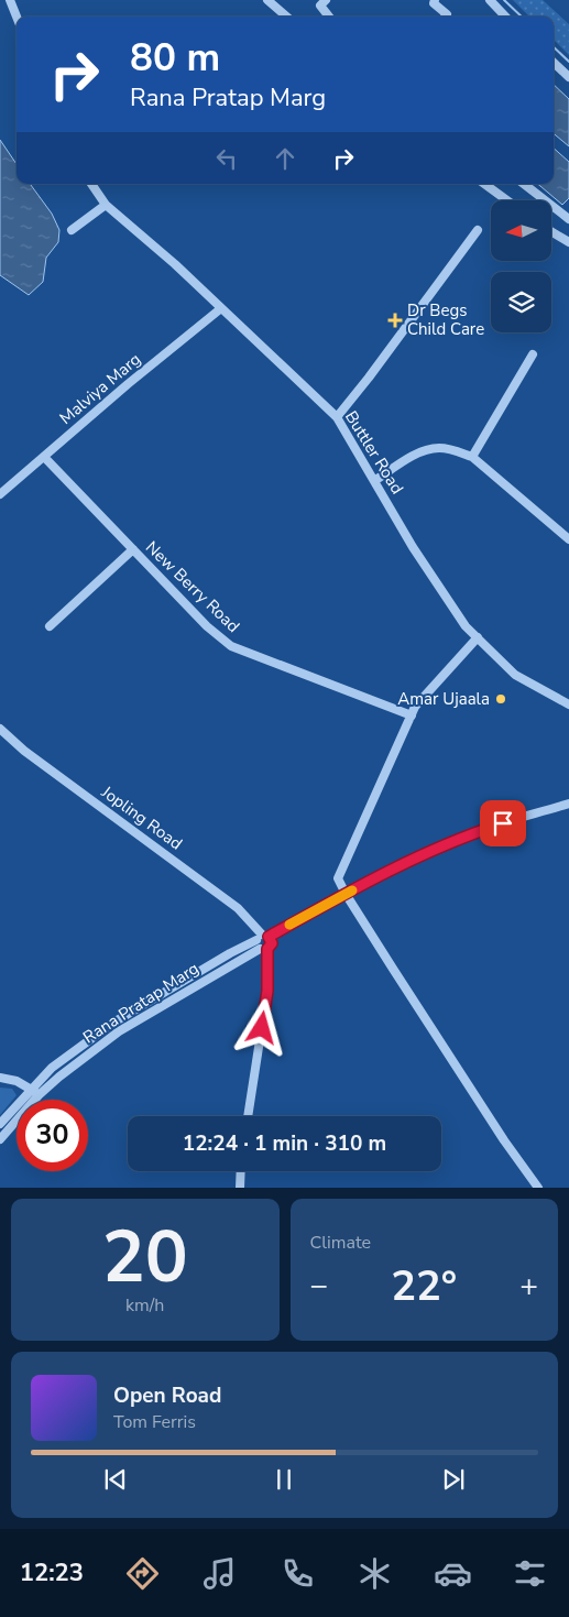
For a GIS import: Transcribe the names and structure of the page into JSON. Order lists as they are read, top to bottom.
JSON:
{
  "streets": {
    "street": [
      "Malviya Marg",
      "Buttler Road",
      "New Berry Road",
      "Jopling Road",
      "Rana Pratap Marg"
    ]
  },
  "crossings": [
    ["Malviya Marg", "Buttler Road"],
    ["Malviya Marg", "New Berry Road"],
    ["Jopling Road", "Rana Pratap Marg"]
  ],
  "places": {
    "health": ["Dr Begs Child Care"],
    "other": ["Amar Ujaala"]
  },
  "north": "left",
  "page": {
    "turn": ["80 m", "Rana Pratap Marg"],
    "limit": "30",
    "trip": "12:24 · 1 min · 310 m",
    "tile": [
      ["20", "km/h"],
      "Climate"
    ],
    "heat": ["−", "22°", "+"],
    "song": ["Open Road", "Tom Ferris"],
    "tabs": "12:23"
  }
}
